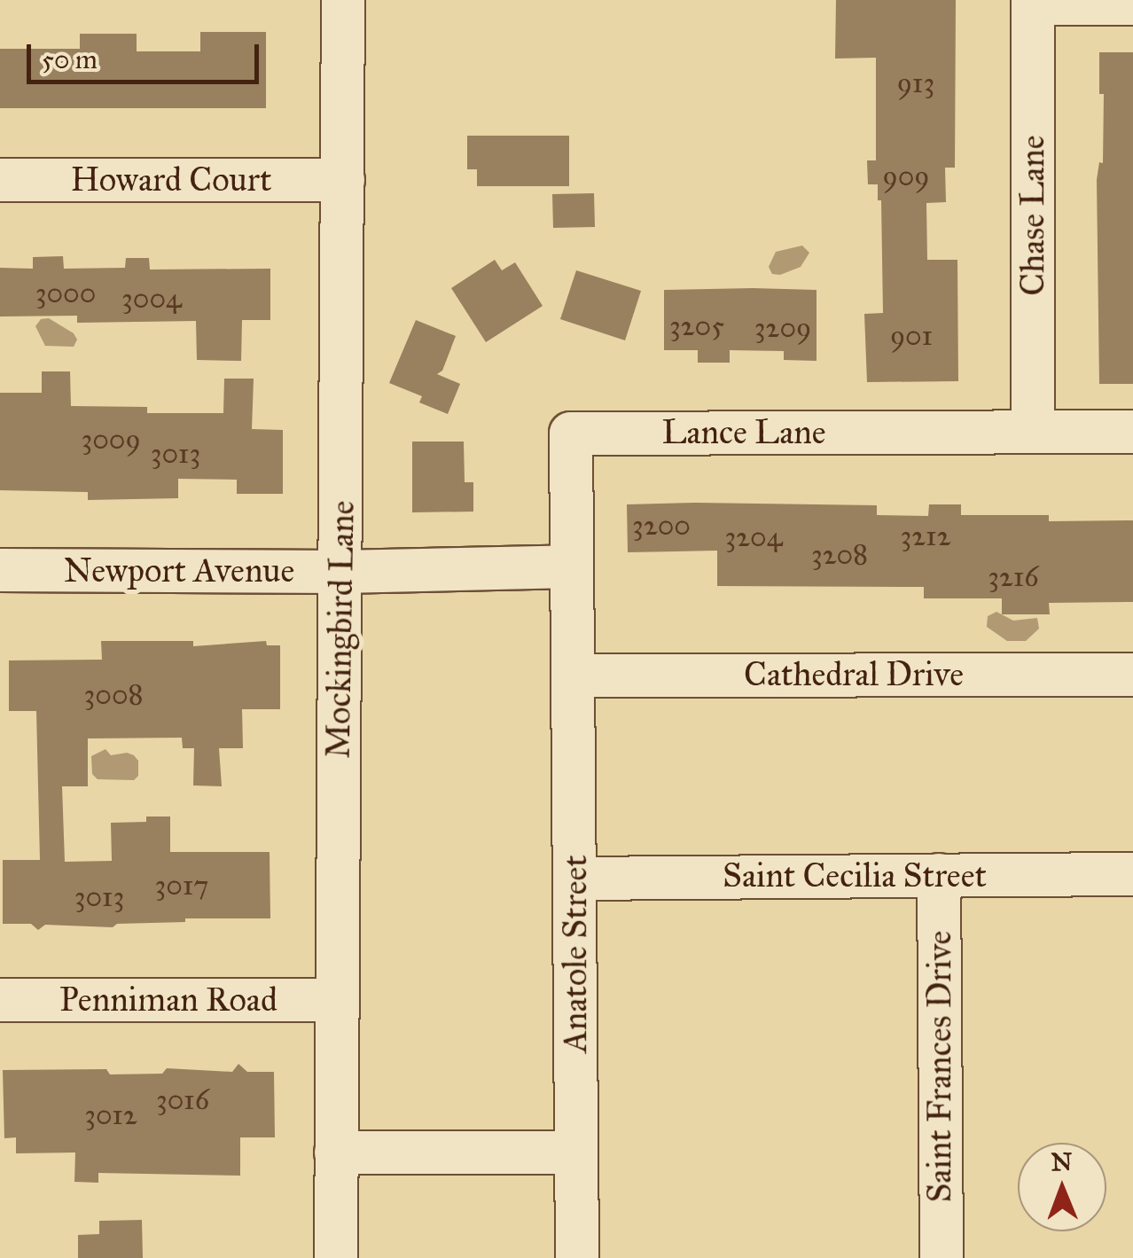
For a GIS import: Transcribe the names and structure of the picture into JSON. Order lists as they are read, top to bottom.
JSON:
{
  "streets": {
    "street": [
      "Howard Court",
      "Chase Lane",
      "Lance Lane",
      "Newport Avenue",
      "Mockingbird Lane",
      "Cathedral Drive",
      "Saint Cecilia Street",
      "Anatole Street",
      "Penniman Road",
      "Saint Frances Drive"
    ]
  },
  "crossings": [
    ["Howard Court", "Mockingbird Lane"],
    ["Chase Lane", "Lance Lane"],
    ["Lance Lane", "Newport Avenue"],
    ["Lance Lane", "Cathedral Drive"],
    ["Lance Lane", "Anatole Street"],
    ["Newport Avenue", "Mockingbird Lane"],
    ["Mockingbird Lane", "Penniman Road"],
    ["Cathedral Drive", "Anatole Street"],
    ["Saint Cecilia Street", "Anatole Street"],
    ["Saint Cecilia Street", "Saint Frances Drive"]
  ],
  "house_numbers": [
    "913",
    "909",
    "3000",
    "3004",
    "3205",
    "3209",
    "901",
    "3009",
    "3013",
    "3200",
    "3212",
    "3204",
    "3208",
    "3216",
    "3008",
    "3017",
    "3013",
    "3016",
    "3012"
  ],
  "scale_bar": "50 m",
  "north": "top"
}
